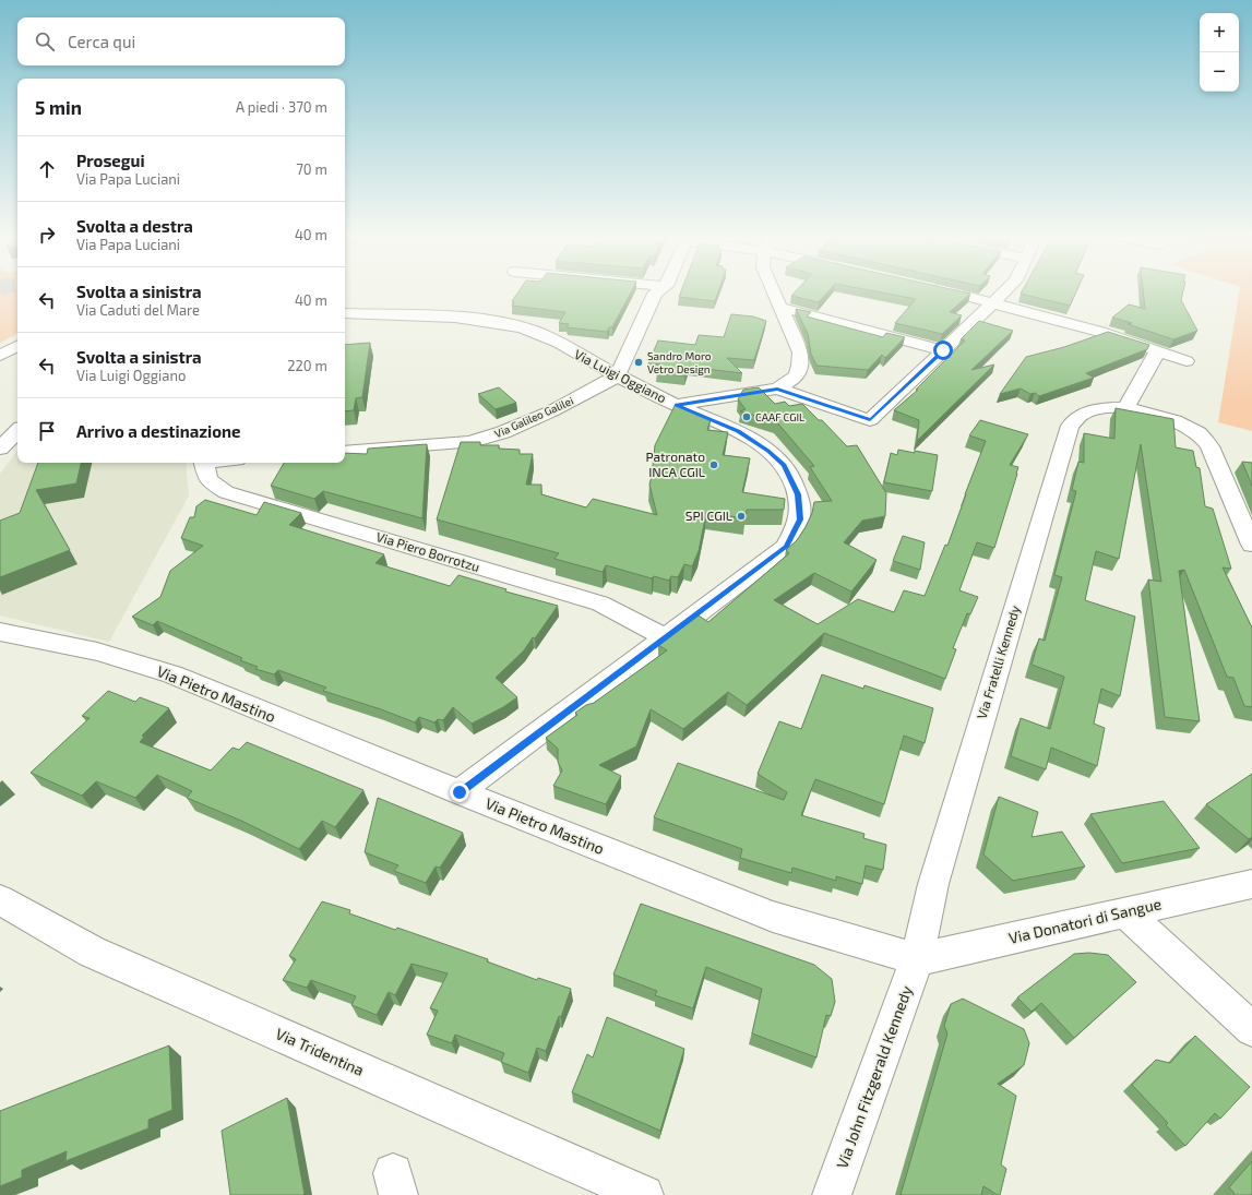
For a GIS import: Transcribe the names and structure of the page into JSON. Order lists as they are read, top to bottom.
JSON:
{
  "streets": {
    "street": [
      "Via Luigi Oggiano",
      "Via Galileo Galilei",
      "Via Piero Borrotzu",
      "Via Fratelli Kennedy",
      "Via Pietro Mastino",
      "Via Donatori di Sangue",
      "Via Tridentina",
      "Via John Fitzgerald Kennedy"
    ]
  },
  "crossings": [
    ["Via Luigi Oggiano", "Via Galileo Galilei"],
    ["Via Luigi Oggiano", "Via Piero Borrotzu"],
    ["Via Luigi Oggiano", "Via Pietro Mastino"],
    ["Via Fratelli Kennedy", "Via Pietro Mastino"],
    ["Via Fratelli Kennedy", "Via Donatori di Sangue"],
    ["Via Fratelli Kennedy", "Via John Fitzgerald Kennedy"],
    ["Via Pietro Mastino", "Via Donatori di Sangue"],
    ["Via Pietro Mastino", "Via John Fitzgerald Kennedy"],
    ["Via Donatori di Sangue", "Via John Fitzgerald Kennedy"]
  ],
  "places": [
    "Sandro Moro Vetro Design",
    "CAAF CGIL",
    "Patronato INCA CGIL",
    "SPI CGIL"
  ],
  "page": {
    "map_buttons": ["+", "−"],
    "search": "Cerca qui",
    "heading": ["5 min", "A piedi · 370 m"],
    "list": [
      ["Prosegui", "Via Papa Luciani", "70 m"],
      ["Svolta a destra", "Via Papa Luciani", "40 m"],
      ["Svolta a sinistra", "Via Caduti del Mare", "40 m"],
      ["Svolta a sinistra", "Via Luigi Oggiano", "220 m"],
      "Arrivo a destinazione"
    ]
  }
}
